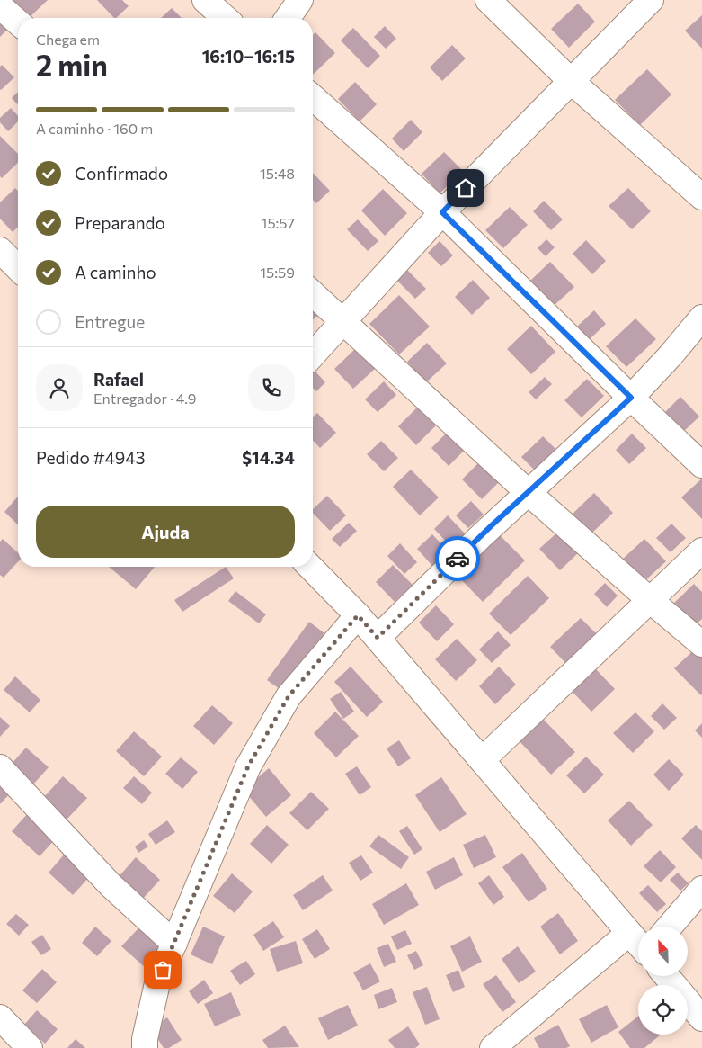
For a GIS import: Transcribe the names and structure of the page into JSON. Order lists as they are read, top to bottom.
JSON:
{
  "north": "top left",
  "page": {
    "heading": ["2 min", "Chega em", "16:10–16:15"],
    "panel": [
      "Rafael",
      "Entregador · 4.9",
      "Pedido #4943",
      "$14.34"
    ],
    "bar": "A caminho · 160 m",
    "list": [
      ["Confirmado", "15:48"],
      ["Preparando", "15:57"],
      ["A caminho", "15:59"],
      "Entregue"
    ],
    "buttons": "Ajuda"
  }
}
